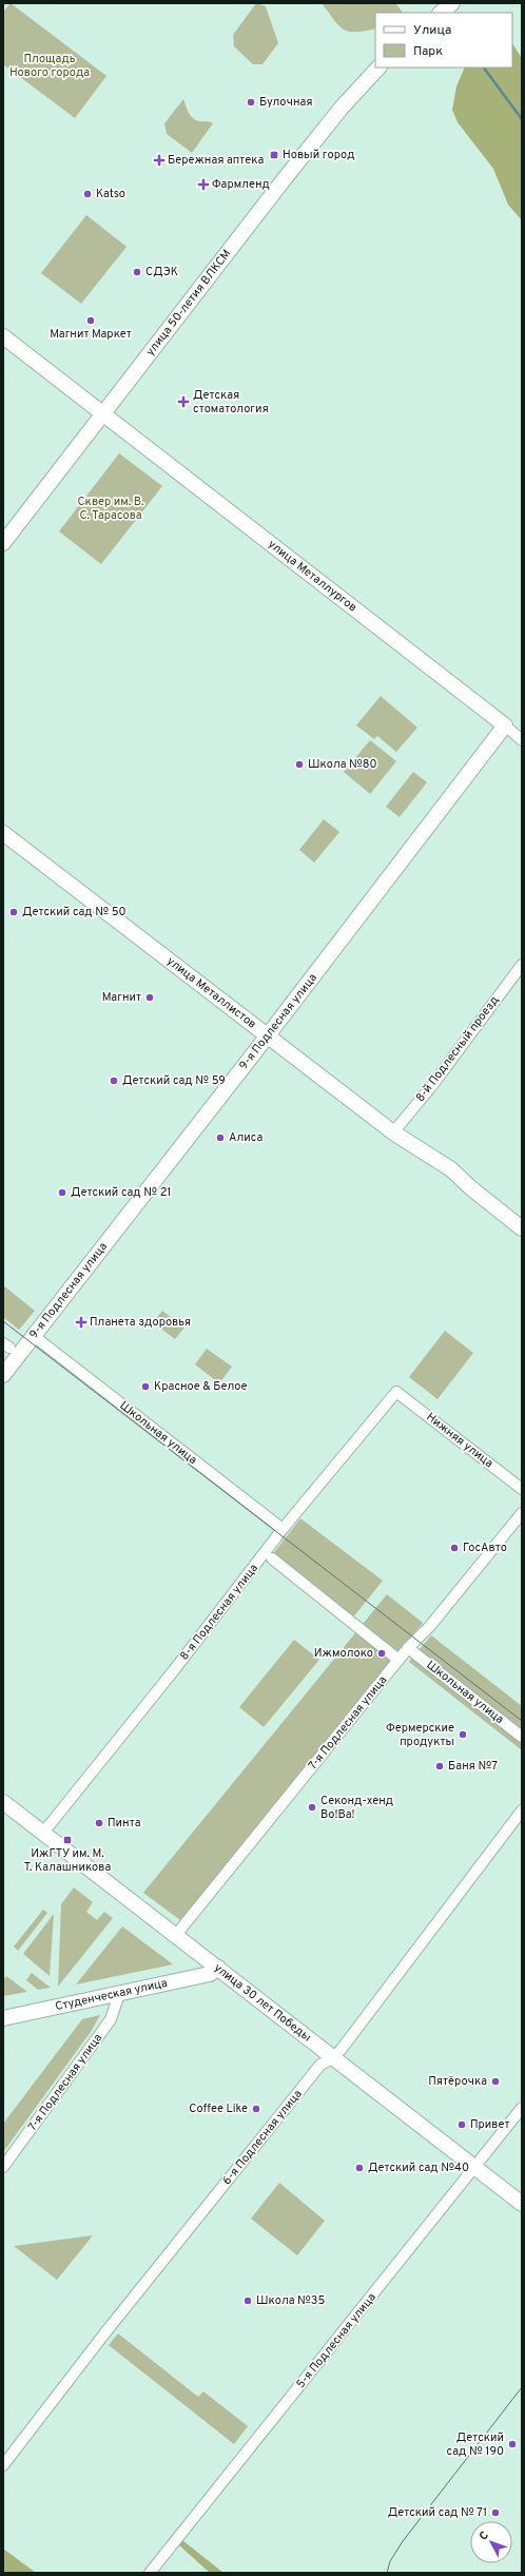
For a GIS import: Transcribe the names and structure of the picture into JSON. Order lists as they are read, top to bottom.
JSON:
{
  "streets": {
    "street": [
      "улица 50-летия ВЛКСМ",
      "улица Металлургов",
      "улица Металлистов",
      "9-я Подлесная улица",
      "8-й Подлесный проезд",
      "Школьная улица",
      "Нижняя улица",
      "8-я Подлесная улица",
      "7-я Подлесная улица",
      "Студенческая улица",
      "улица 30 лет Победы",
      "6-я Подлесная улица",
      "5-я Подлесная улица"
    ]
  },
  "crossings": [
    ["улица 50-летия ВЛКСМ", "улица Металлургов"],
    ["улица Металлургов", "9-я Подлесная улица"],
    ["улица Металлистов", "9-я Подлесная улица"],
    ["улица Металлистов", "8-й Подлесный проезд"],
    ["9-я Подлесная улица", "Школьная улица"],
    ["Школьная улица", "8-я Подлесная улица"],
    ["Школьная улица", "7-я Подлесная улица"],
    ["Нижняя улица", "8-я Подлесная улица"],
    ["8-я Подлесная улица", "улица 30 лет Победы"],
    ["7-я Подлесная улица", "Студенческая улица"],
    ["7-я Подлесная улица", "улица 30 лет Победы"],
    ["Студенческая улица", "улица 30 лет Победы"],
    ["улица 30 лет Победы", "6-я Подлесная улица"],
    ["улица 30 лет Победы", "5-я Подлесная улица"]
  ],
  "parks": ["Площадь Нового города", "Сквер им. В. С. Тарасова"],
  "places": {
    "other": [
      "Булочная",
      "Katso",
      "СДЭК",
      "Магнит Маркет",
      "Школа №80",
      "Детский сад № 50",
      "Магнит",
      "Детский сад № 59",
      "Алиса",
      "Детский сад № 21",
      "Красное & Белое",
      "ГосАвто",
      "Ижмолоко",
      "Фермерские продукты",
      "Баня №7",
      "Секонд-хенд Во!Ва!",
      "Пинта",
      "Пятёрочка",
      "Coffee Like",
      "Привет",
      "Детский сад №40",
      "Школа №35",
      "Детский сад № 190",
      "Детский сад № 71"
    ],
    "transit": ["Новый город", "ИжГТУ им. М. Т. Калашникова"],
    "health": [
      "Бережная аптека",
      "Фармленд",
      "Детская стоматология",
      "Планета здоровья"
    ]
  },
  "legend": ["Улица", "Парк"],
  "north": "top left"
}
